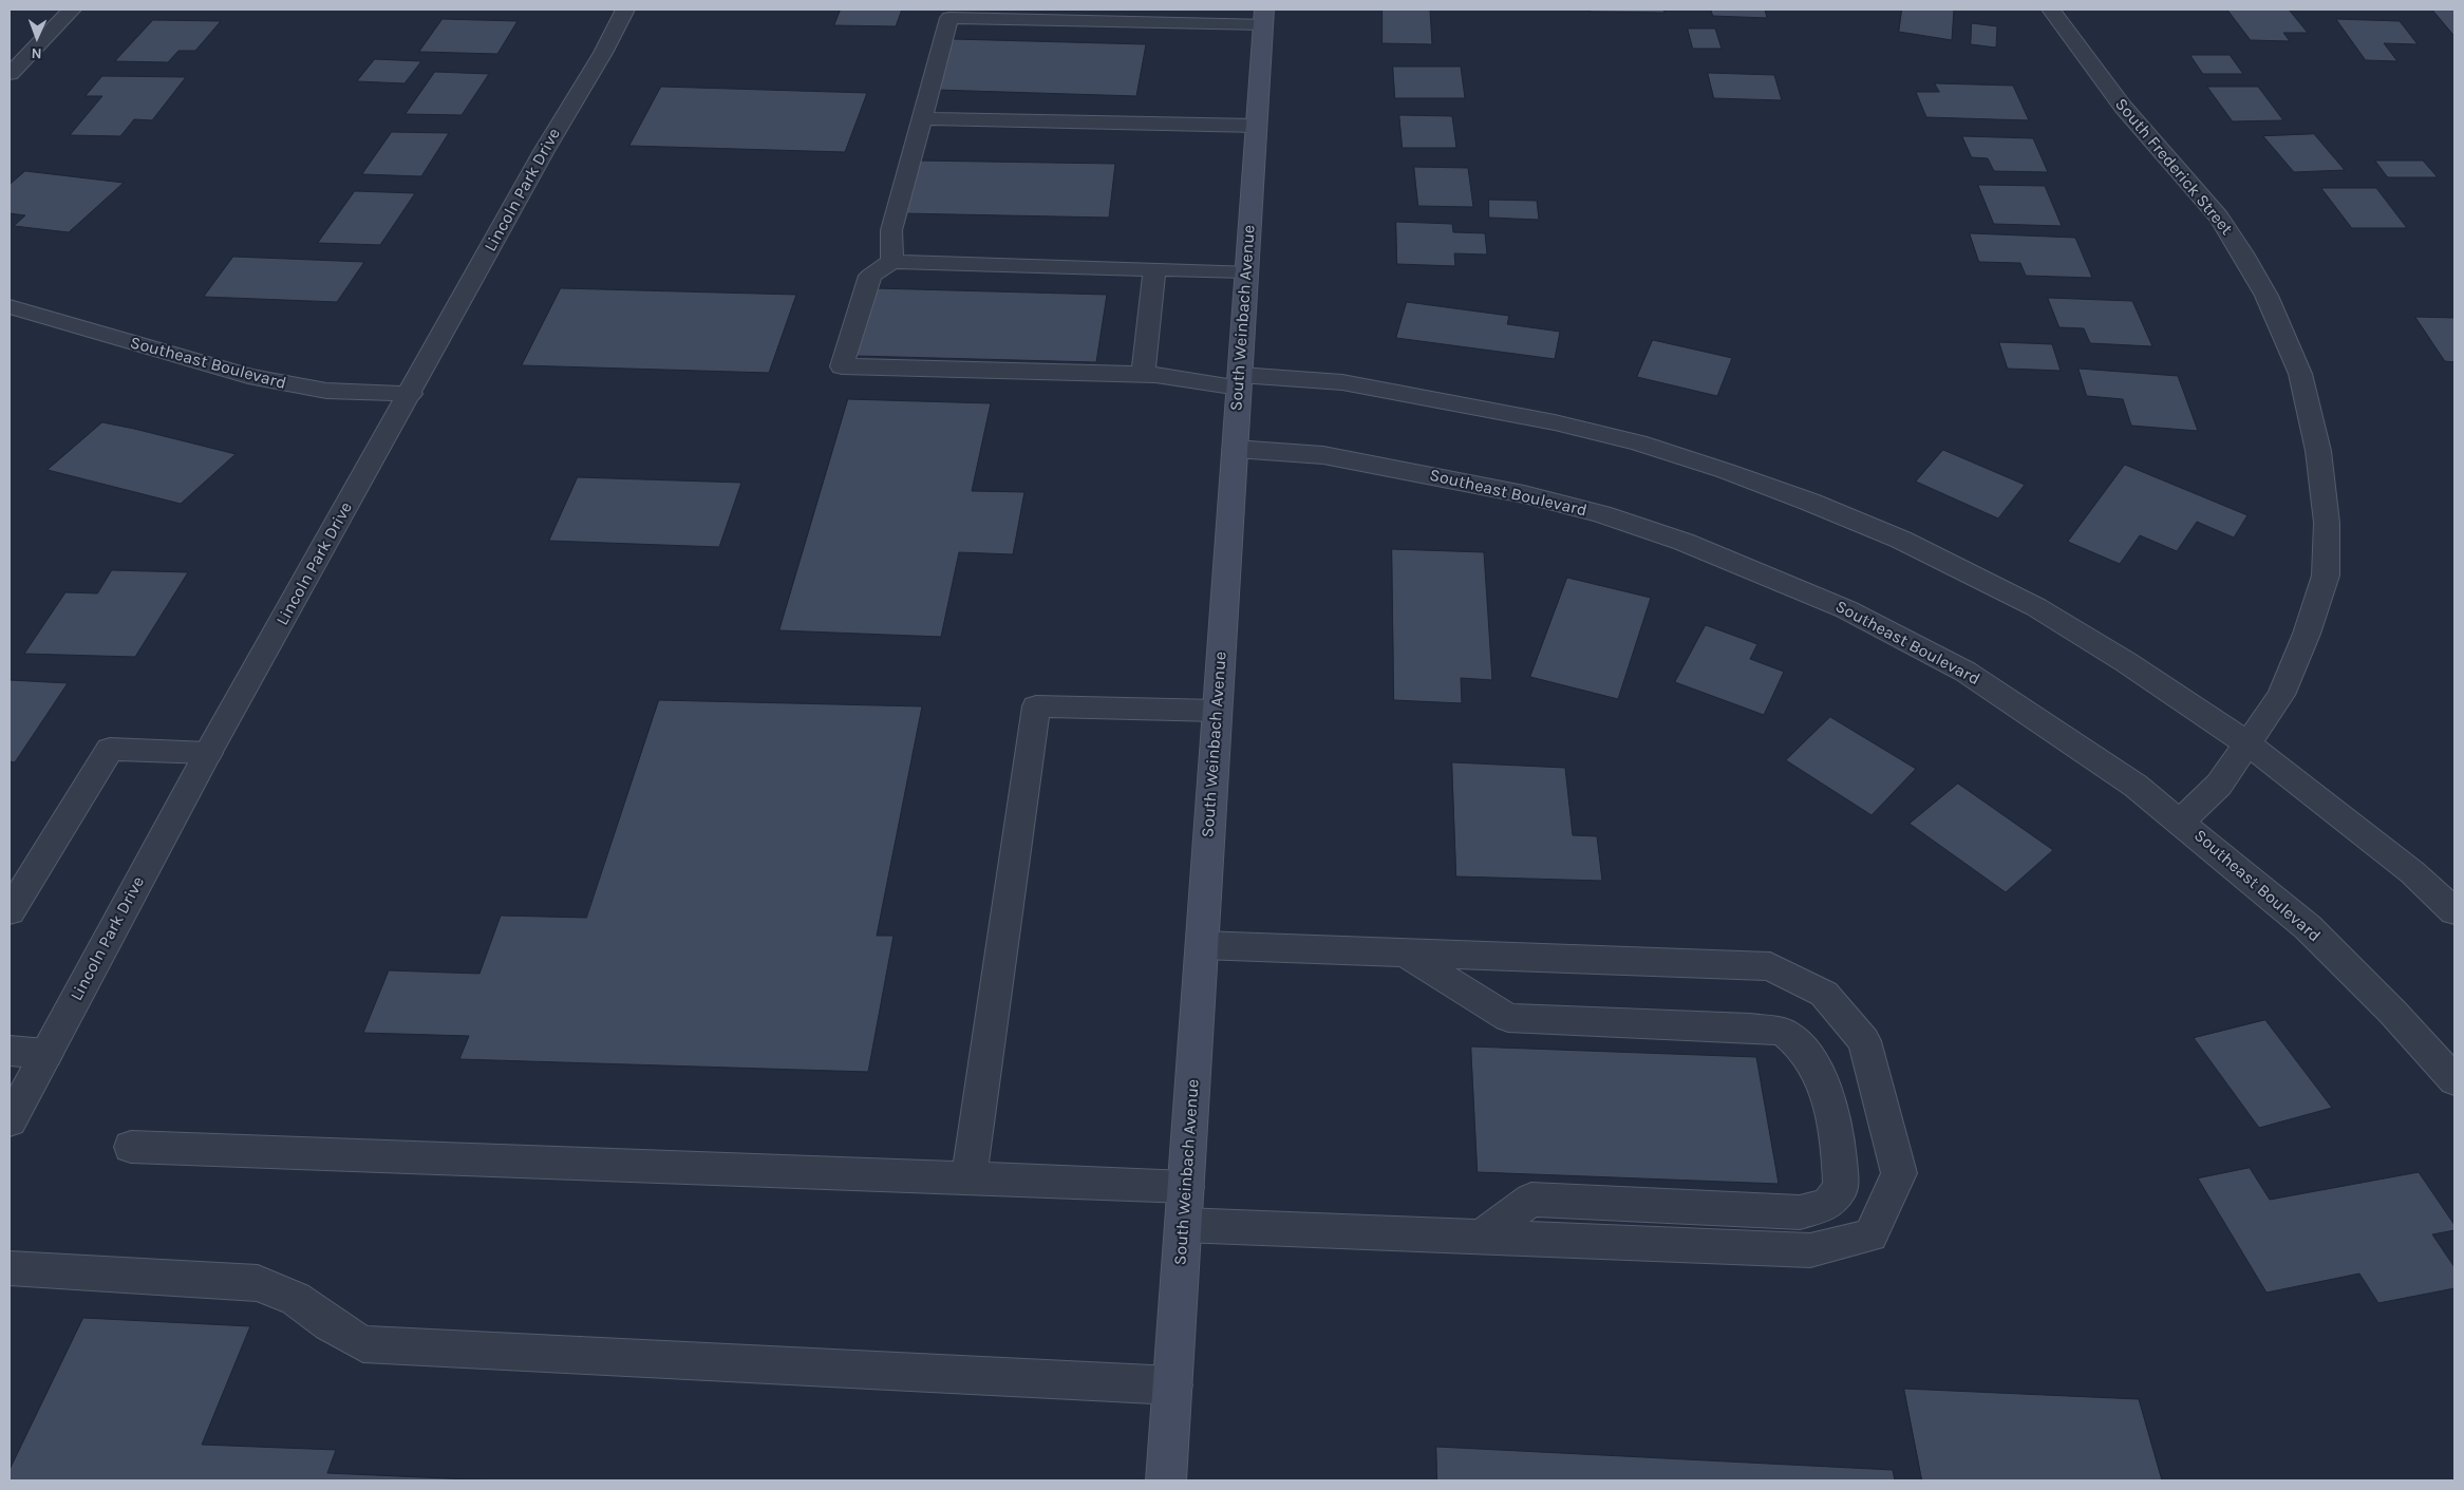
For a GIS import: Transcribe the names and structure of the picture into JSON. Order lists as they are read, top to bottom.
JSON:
{
  "streets": {
    "street": [
      "South Frederick Street",
      "Lincoln Park Drive",
      "South Weinbach Avenue",
      "Southeast Boulevard"
    ]
  },
  "crossings": [
    ["South Frederick Street", "Southeast Boulevard"],
    ["Lincoln Park Drive", "Southeast Boulevard"],
    ["South Weinbach Avenue", "Southeast Boulevard"]
  ],
  "north": "bottom"
}
